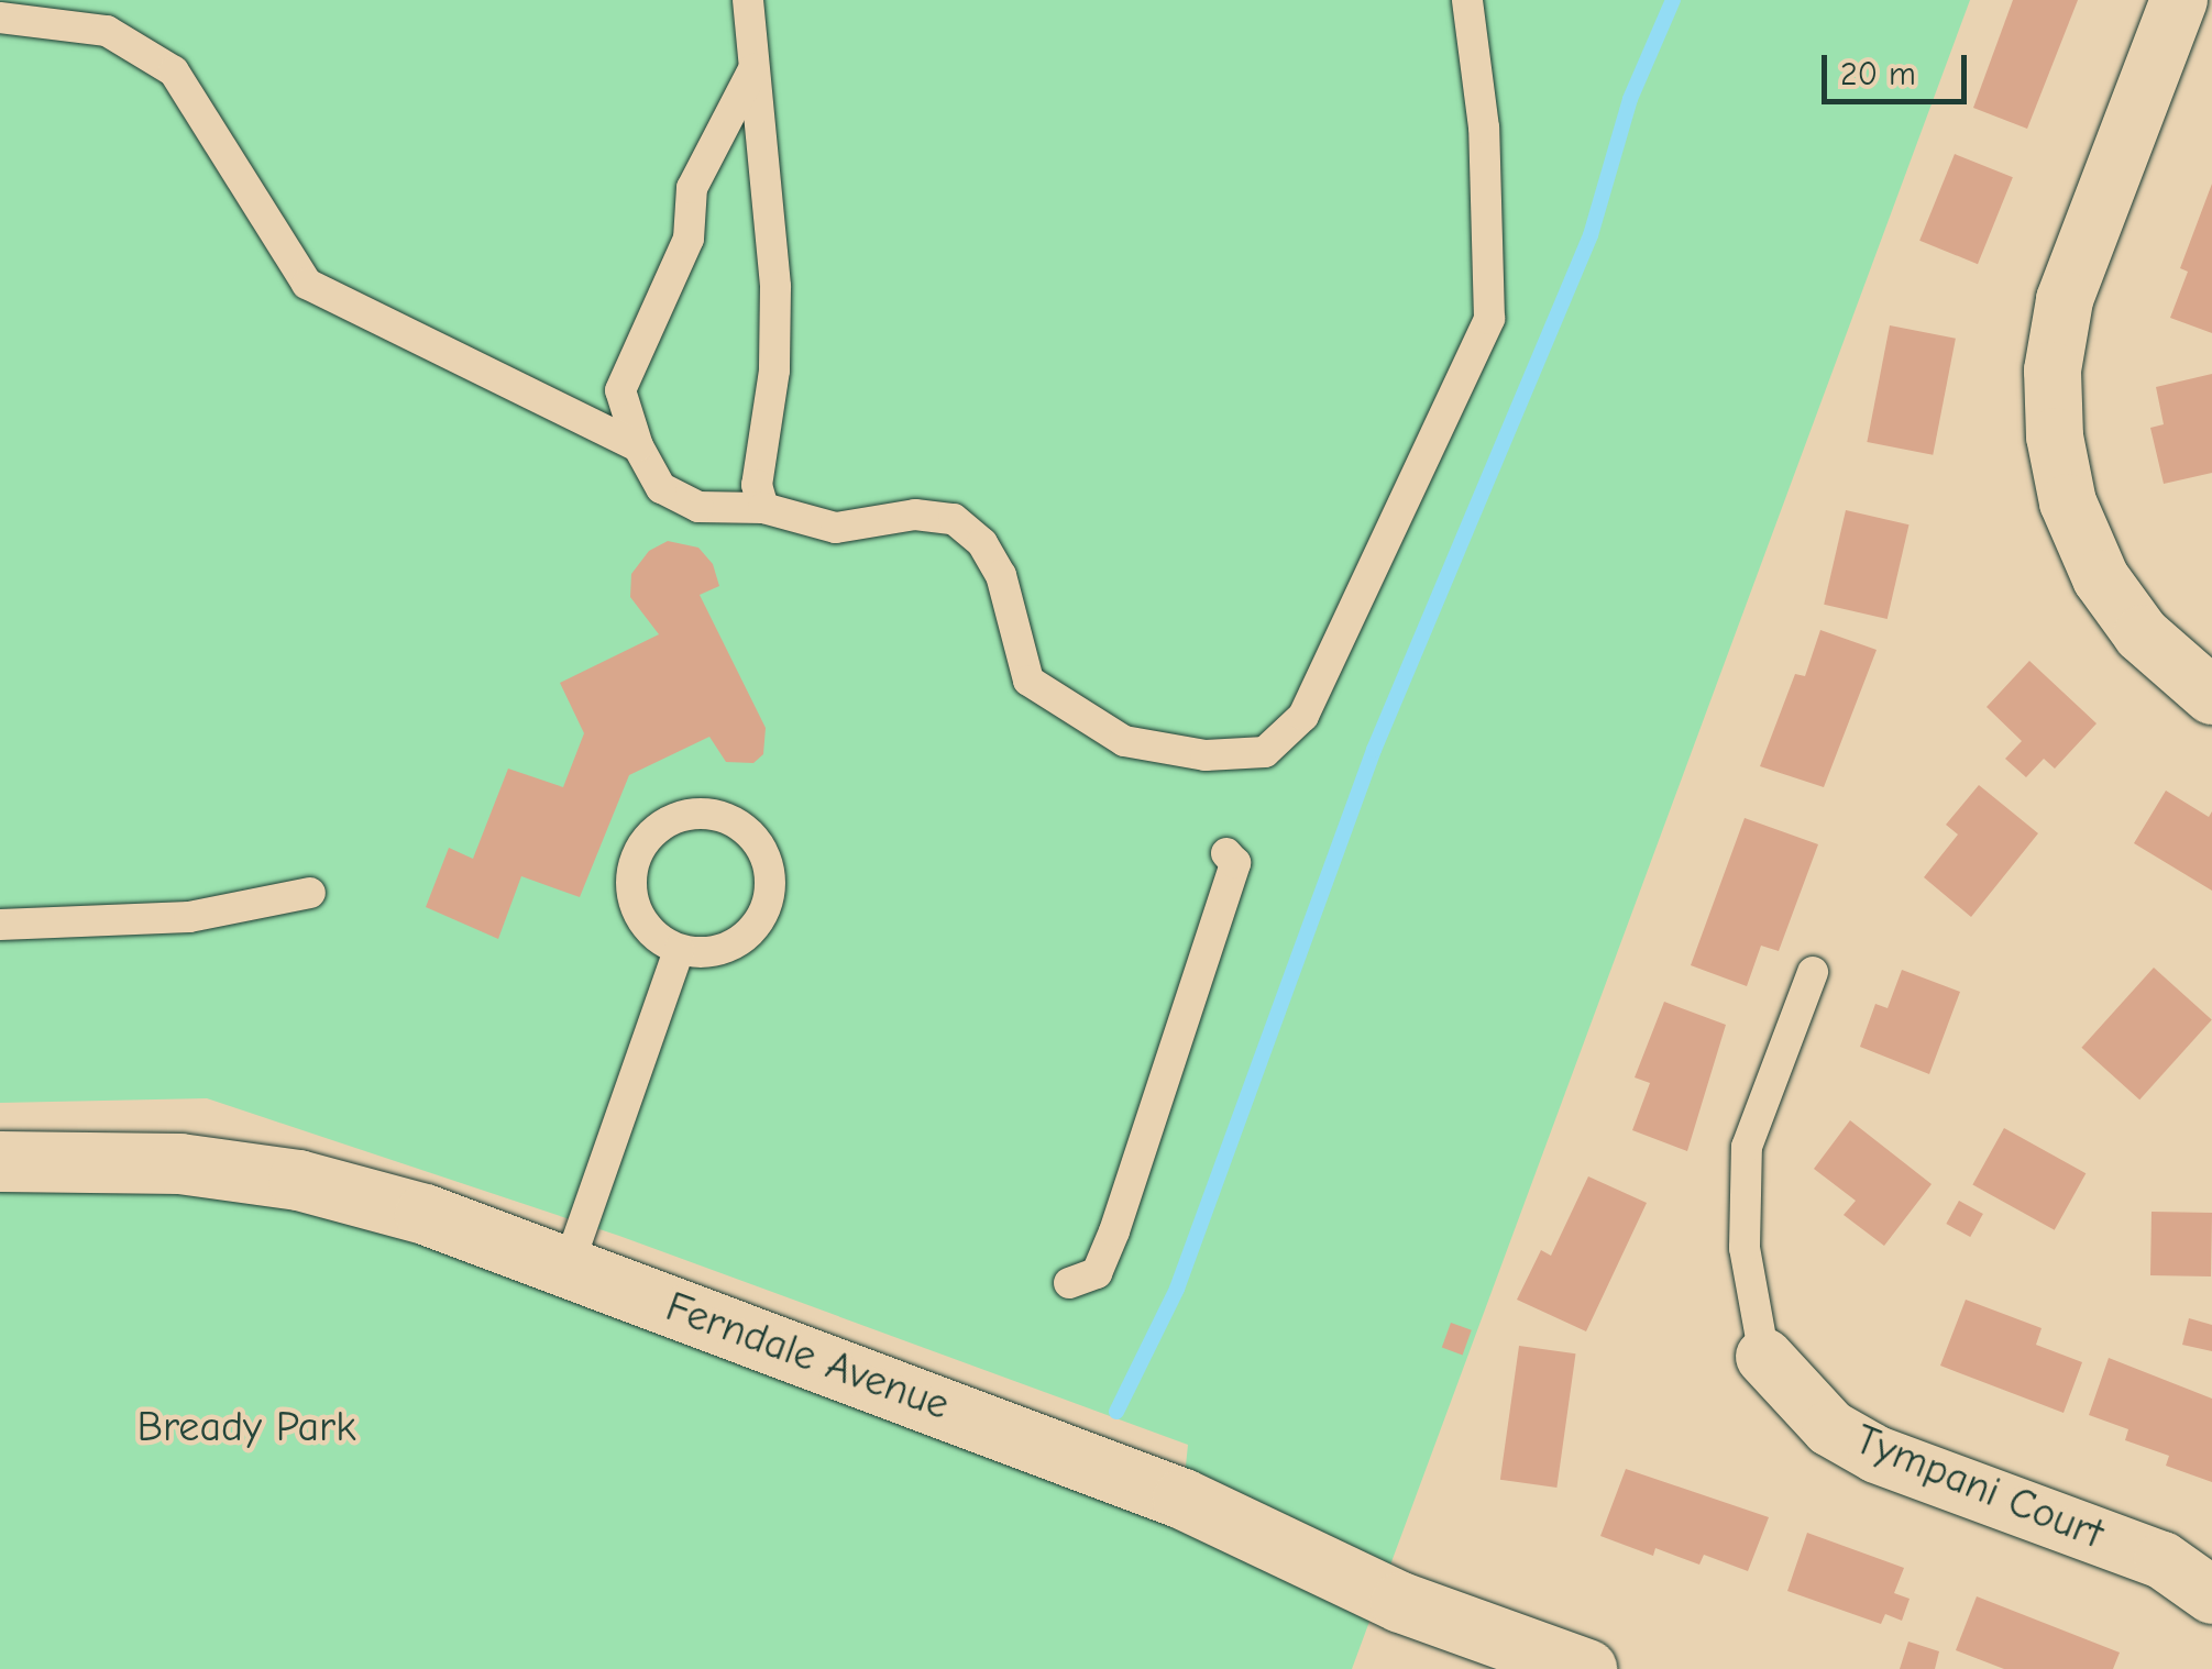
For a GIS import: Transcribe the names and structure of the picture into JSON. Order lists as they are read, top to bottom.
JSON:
{
  "streets": {
    "street": ["Ferndale Avenue", "Tympani Court"]
  },
  "parks": ["Bready Park"],
  "scale_bar": "20 m"
}
